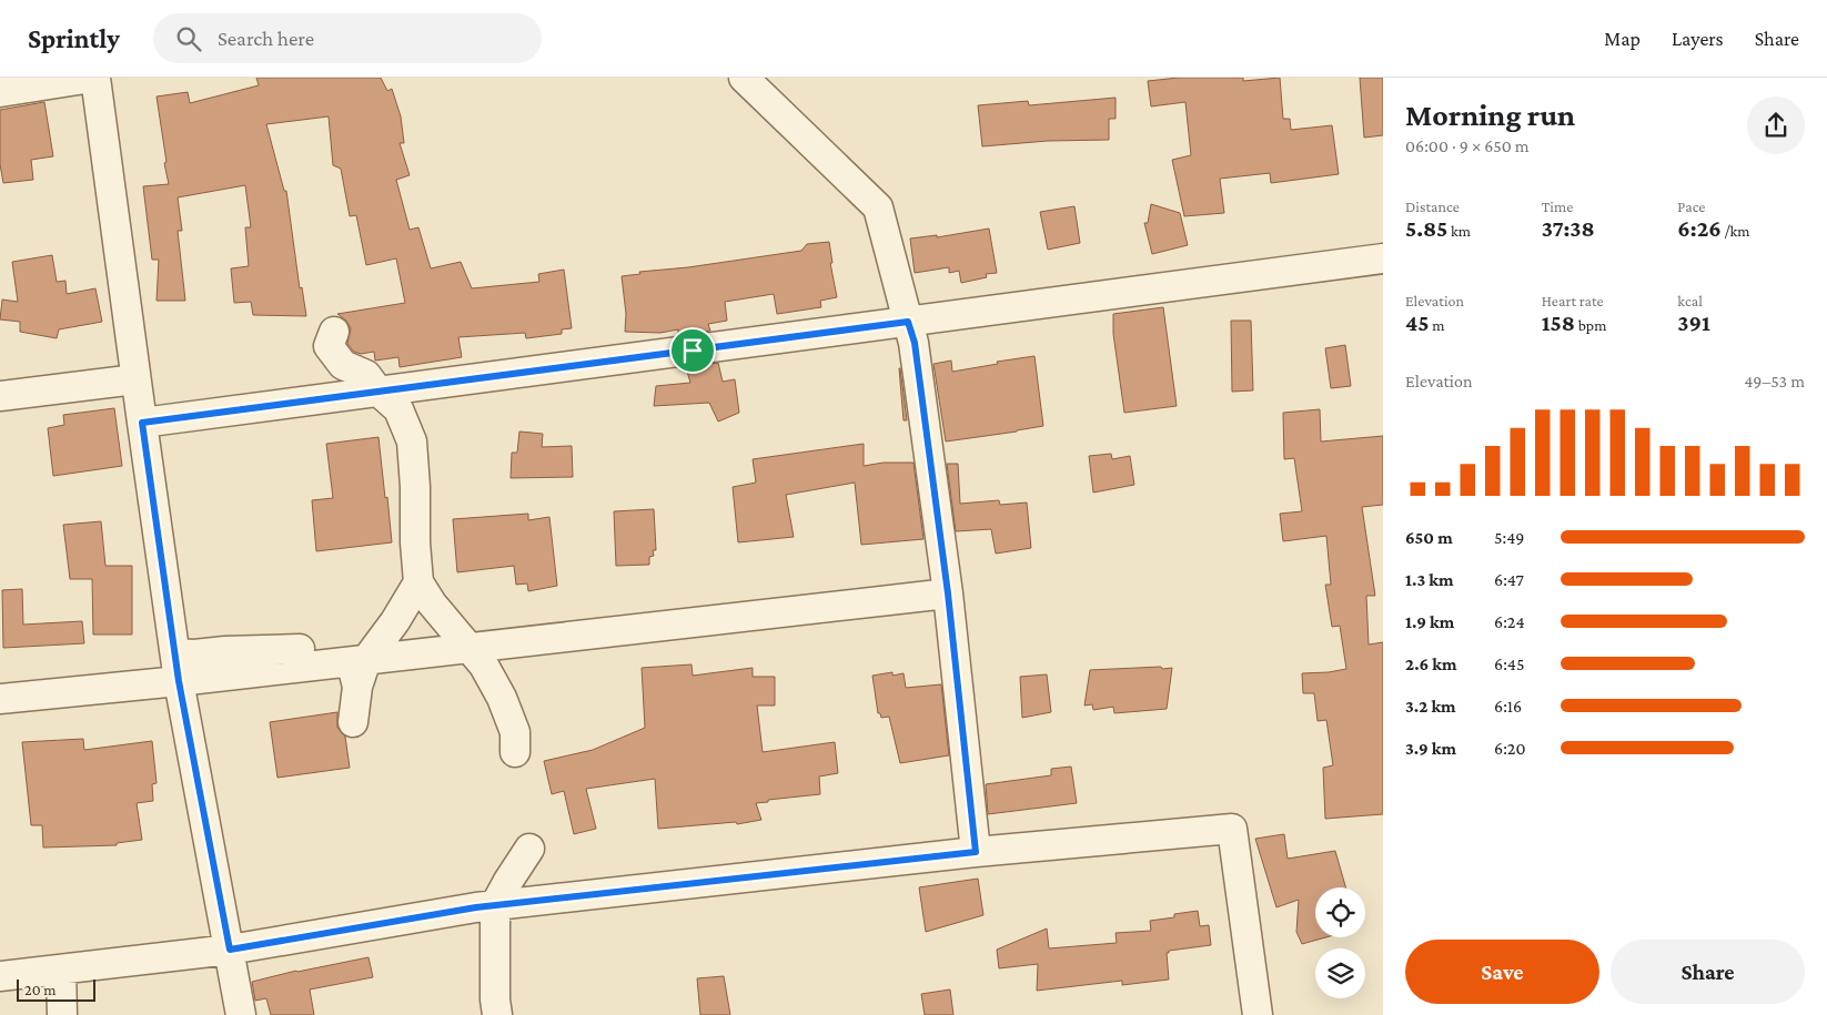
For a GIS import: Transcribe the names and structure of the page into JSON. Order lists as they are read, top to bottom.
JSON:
{
  "scale_bar": "20 m",
  "page": {
    "header": "Sprintly",
    "search": "Search here",
    "nav": ["Map", "Layers", "Share"],
    "heading": ["Morning run", "06:00 · 9 × 650 m"],
    "stats": [
      ["Distance", "5.85 km"],
      ["Time", "37:38"],
      ["Pace", "6:26 /km"],
      ["Elevation", "45 m"],
      ["Heart rate", "158 bpm"],
      ["kcal", "391"]
    ],
    "chart": ["Elevation", "49–53 m"],
    "list": [
      {
        "name": "650 m",
        "note": "5:49"
      },
      {
        "name": "1.3 km",
        "note": "6:47"
      },
      {
        "name": "1.9 km",
        "note": "6:24"
      },
      {
        "name": "2.6 km",
        "note": "6:45"
      },
      {
        "name": "3.2 km",
        "note": "6:16"
      },
      {
        "name": "3.9 km",
        "note": "6:20"
      }
    ],
    "buttons": ["Save", "Share"],
    "scale": "20 m"
  }
}
